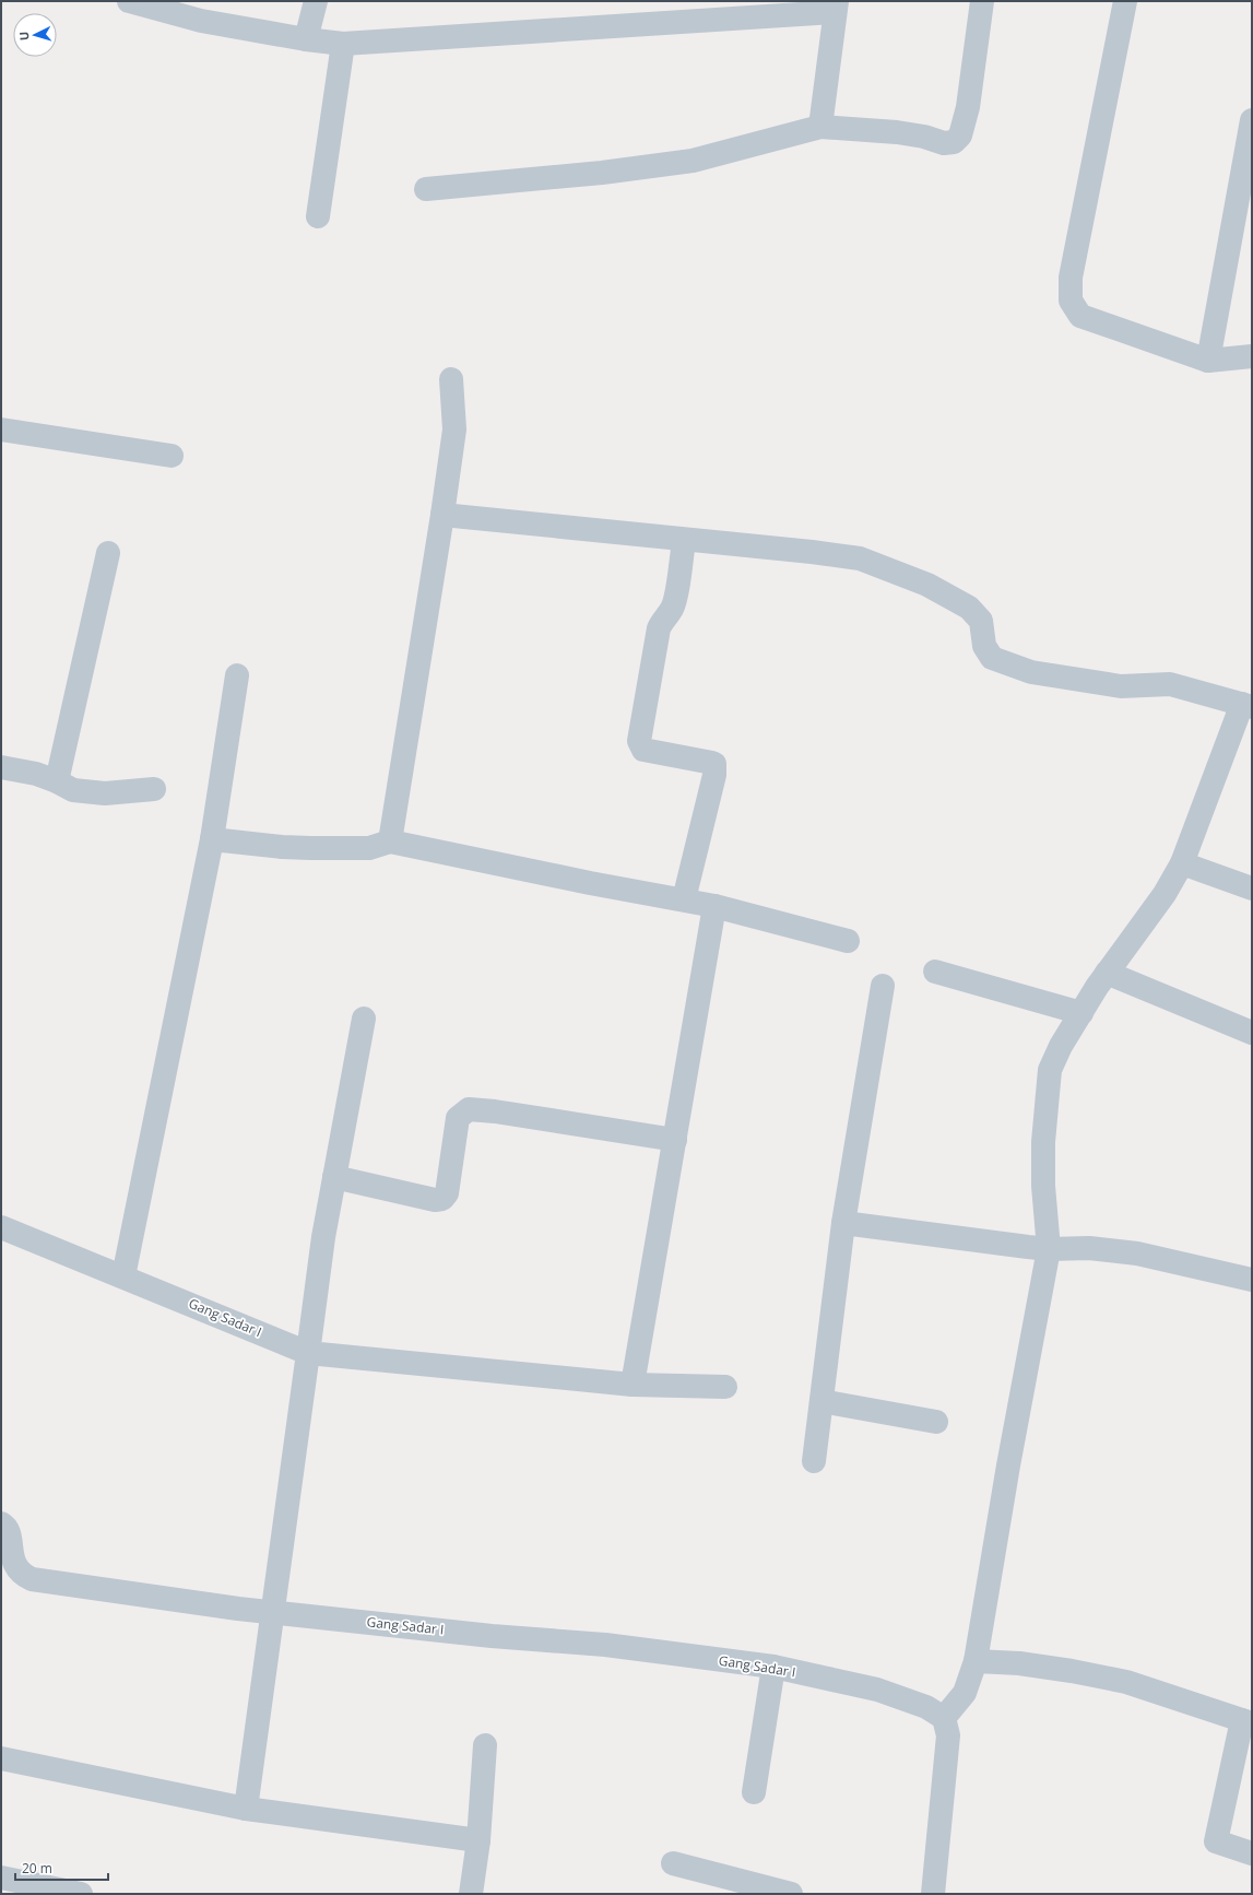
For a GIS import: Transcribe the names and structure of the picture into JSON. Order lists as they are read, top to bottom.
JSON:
{
  "streets": {
    "street": ["Gang Sadar I"]
  },
  "scale_bar": "20 m",
  "north": "left"
}
